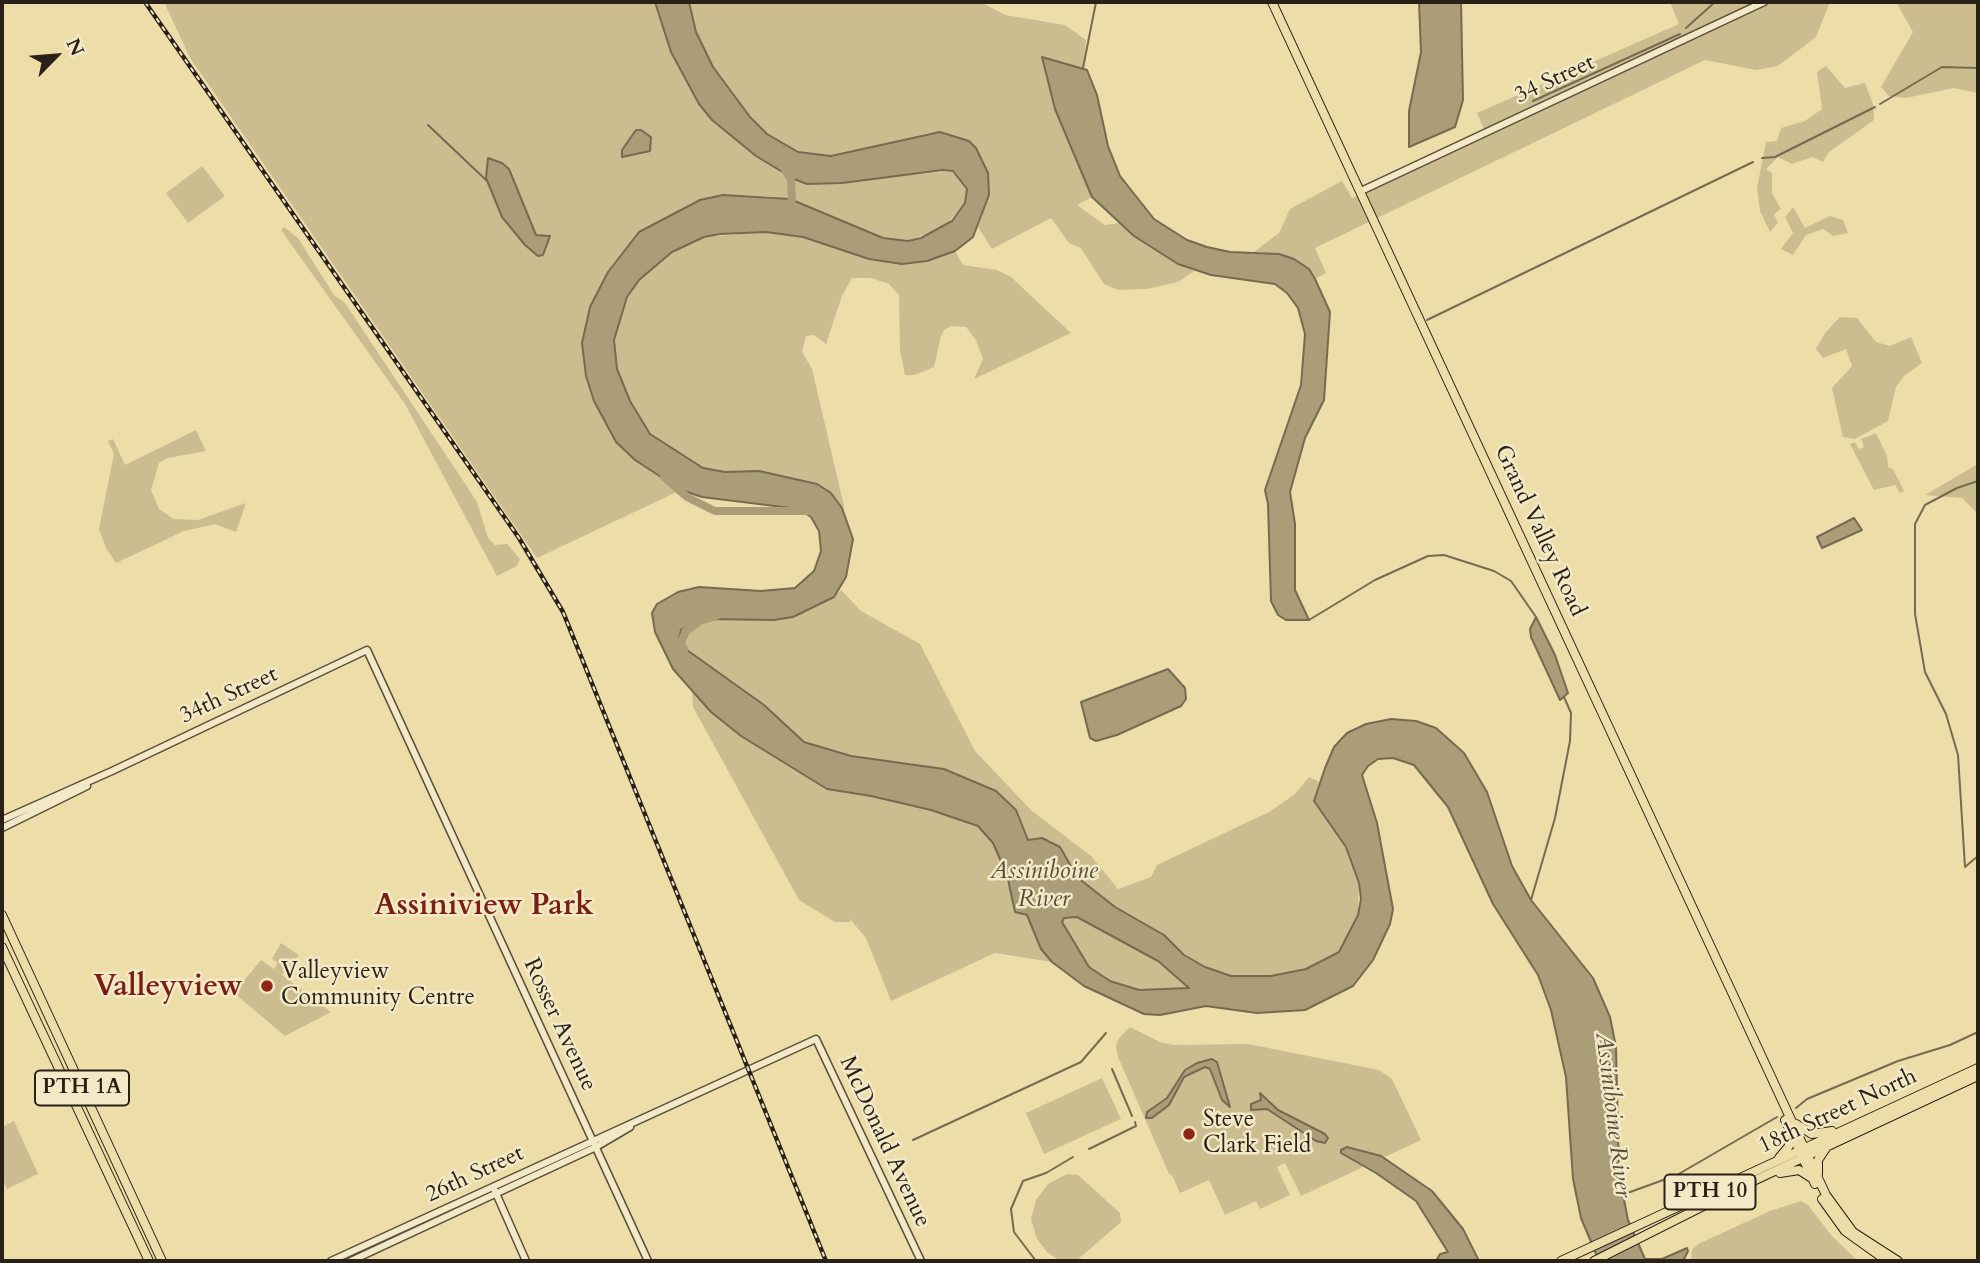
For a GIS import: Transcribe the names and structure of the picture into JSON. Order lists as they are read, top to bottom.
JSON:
{
  "streets": {
    "main road": [
      "Grand Valley Road",
      "PTH 1A",
      "18th Street North",
      "PTH 10"
    ],
    "street": [
      "34 Street",
      "34th Street",
      "Rosser Avenue",
      "McDonald Avenue",
      "26th Street"
    ]
  },
  "crossings": [
    ["34 Street", "Grand Valley Road"],
    ["Grand Valley Road", "18th Street North"],
    ["34th Street", "Rosser Avenue"],
    ["Rosser Avenue", "26th Street"],
    ["McDonald Avenue", "26th Street"]
  ],
  "districts": ["Assiniview Park", "Valleyview"],
  "water": ["Assiniboine River"],
  "places": ["Valleyview Community Centre", "Steve Clark Field"],
  "north": "top right"
}
